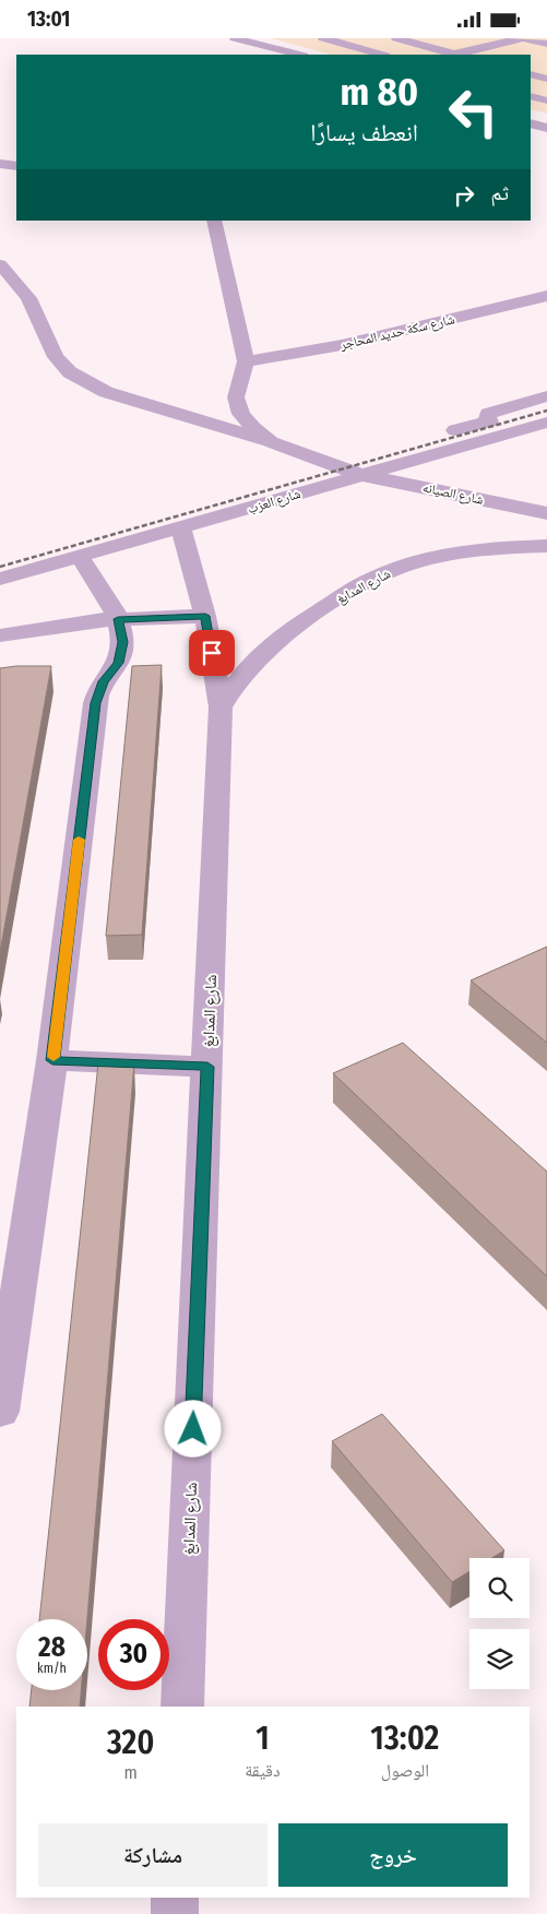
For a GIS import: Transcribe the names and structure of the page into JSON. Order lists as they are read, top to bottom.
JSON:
{
  "streets": {
    "street": [
      "شارع سكة حديد المحاجر",
      "شارع الصيانه",
      "شارع العزب",
      "شارع المدابغ"
    ]
  },
  "crossings": [
    ["شارع الصيانه", "شارع العزب"],
    ["شارع العزب", "شارع المدابغ"]
  ],
  "page": {
    "status": "13:01",
    "turn": ["80 m", "انعطف يسارًا"],
    "then": "ثم",
    "speed": "28 km/h",
    "limit": "30",
    "eta": [
      "13:02",
      "الوصول",
      "1",
      "دقيقة",
      "320",
      "m"
    ],
    "buttons": ["خروج", "مشاركة"]
  }
}
